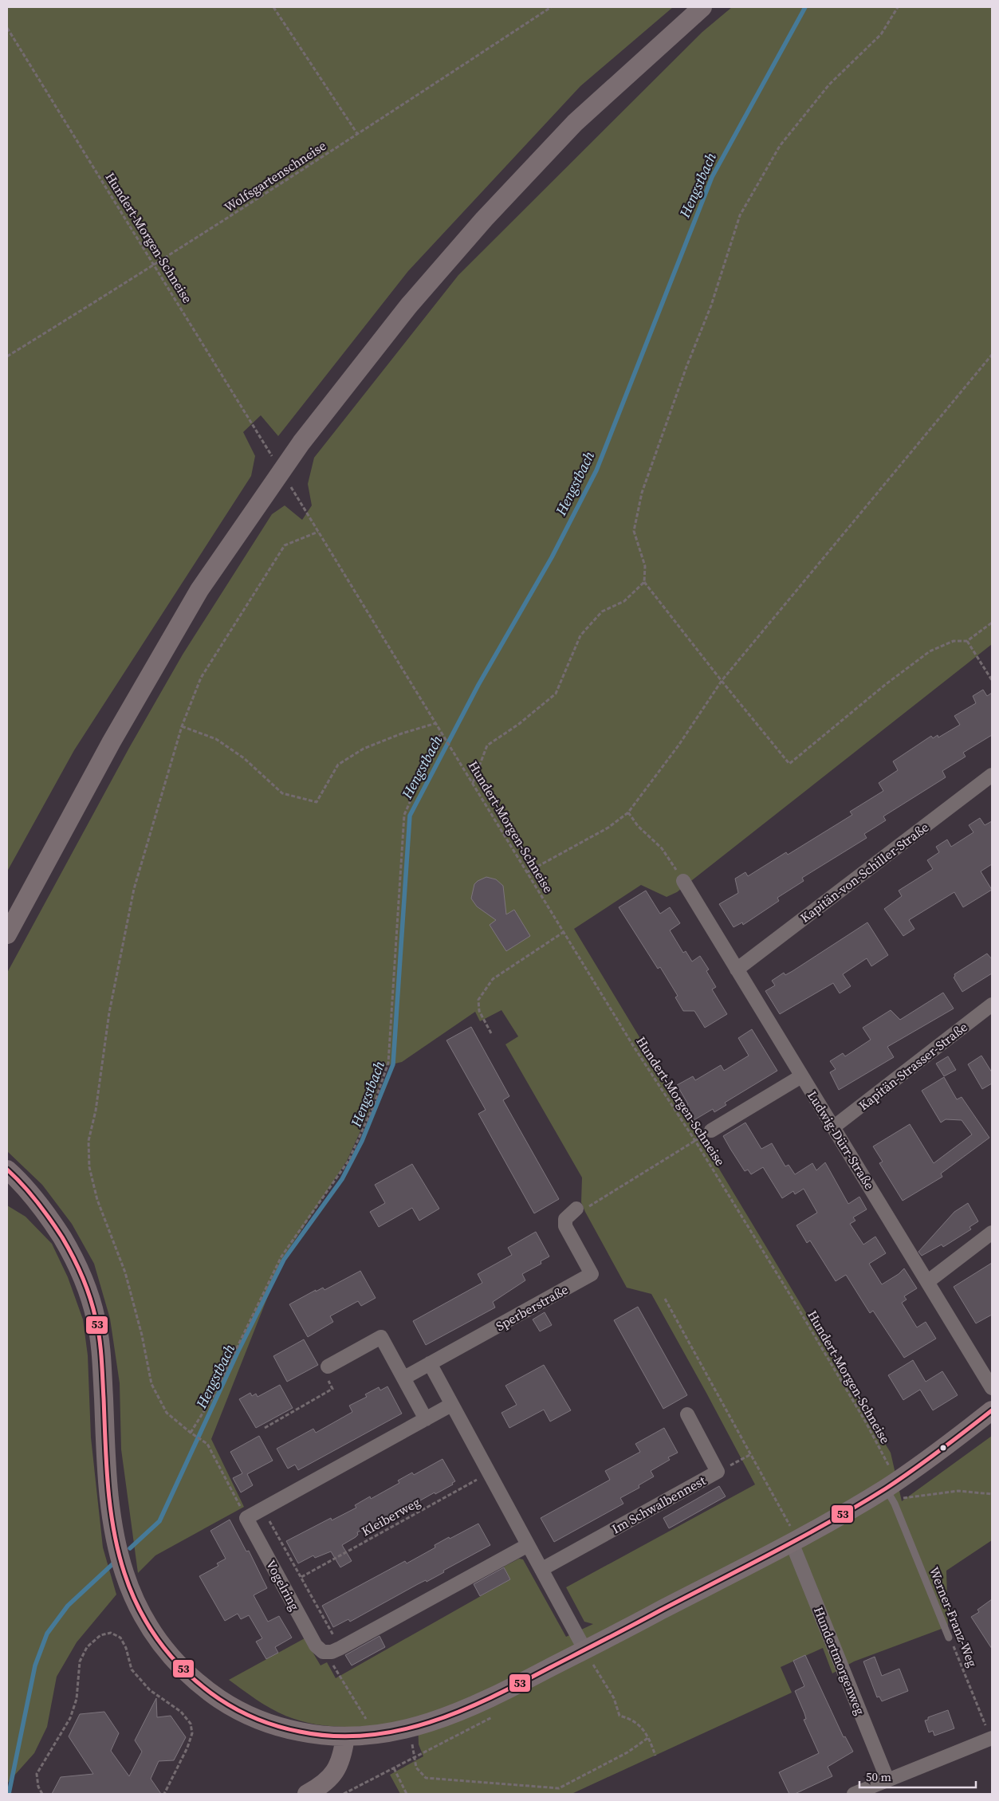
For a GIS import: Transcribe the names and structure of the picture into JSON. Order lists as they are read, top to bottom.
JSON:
{
  "streets": {
    "street": [
      "Kapitän-von-Schiller-Straße",
      "Kapitän-Strasser-Straße",
      "Ludwig-Dürr-Straße",
      "Sperberstraße",
      "Im Schwalbennest",
      "Vogelring",
      "Hundertmorgenweg"
    ],
    "lane": ["Werner-Franz-Weg"],
    "path": ["Wolfsgartenschneise", "Hundert-Morgen-Schneise", "Kleiberweg"]
  },
  "crossings": [
    ["Wolfsgartenschneise", "Hundert-Morgen-Schneise"],
    ["Kapitän-von-Schiller-Straße", "Ludwig-Dürr-Straße"],
    ["Kapitän-Strasser-Straße", "Ludwig-Dürr-Straße"]
  ],
  "water": ["Hengstbach"],
  "lines": ["transit line 53"],
  "scale_bar": "50 m"
}
